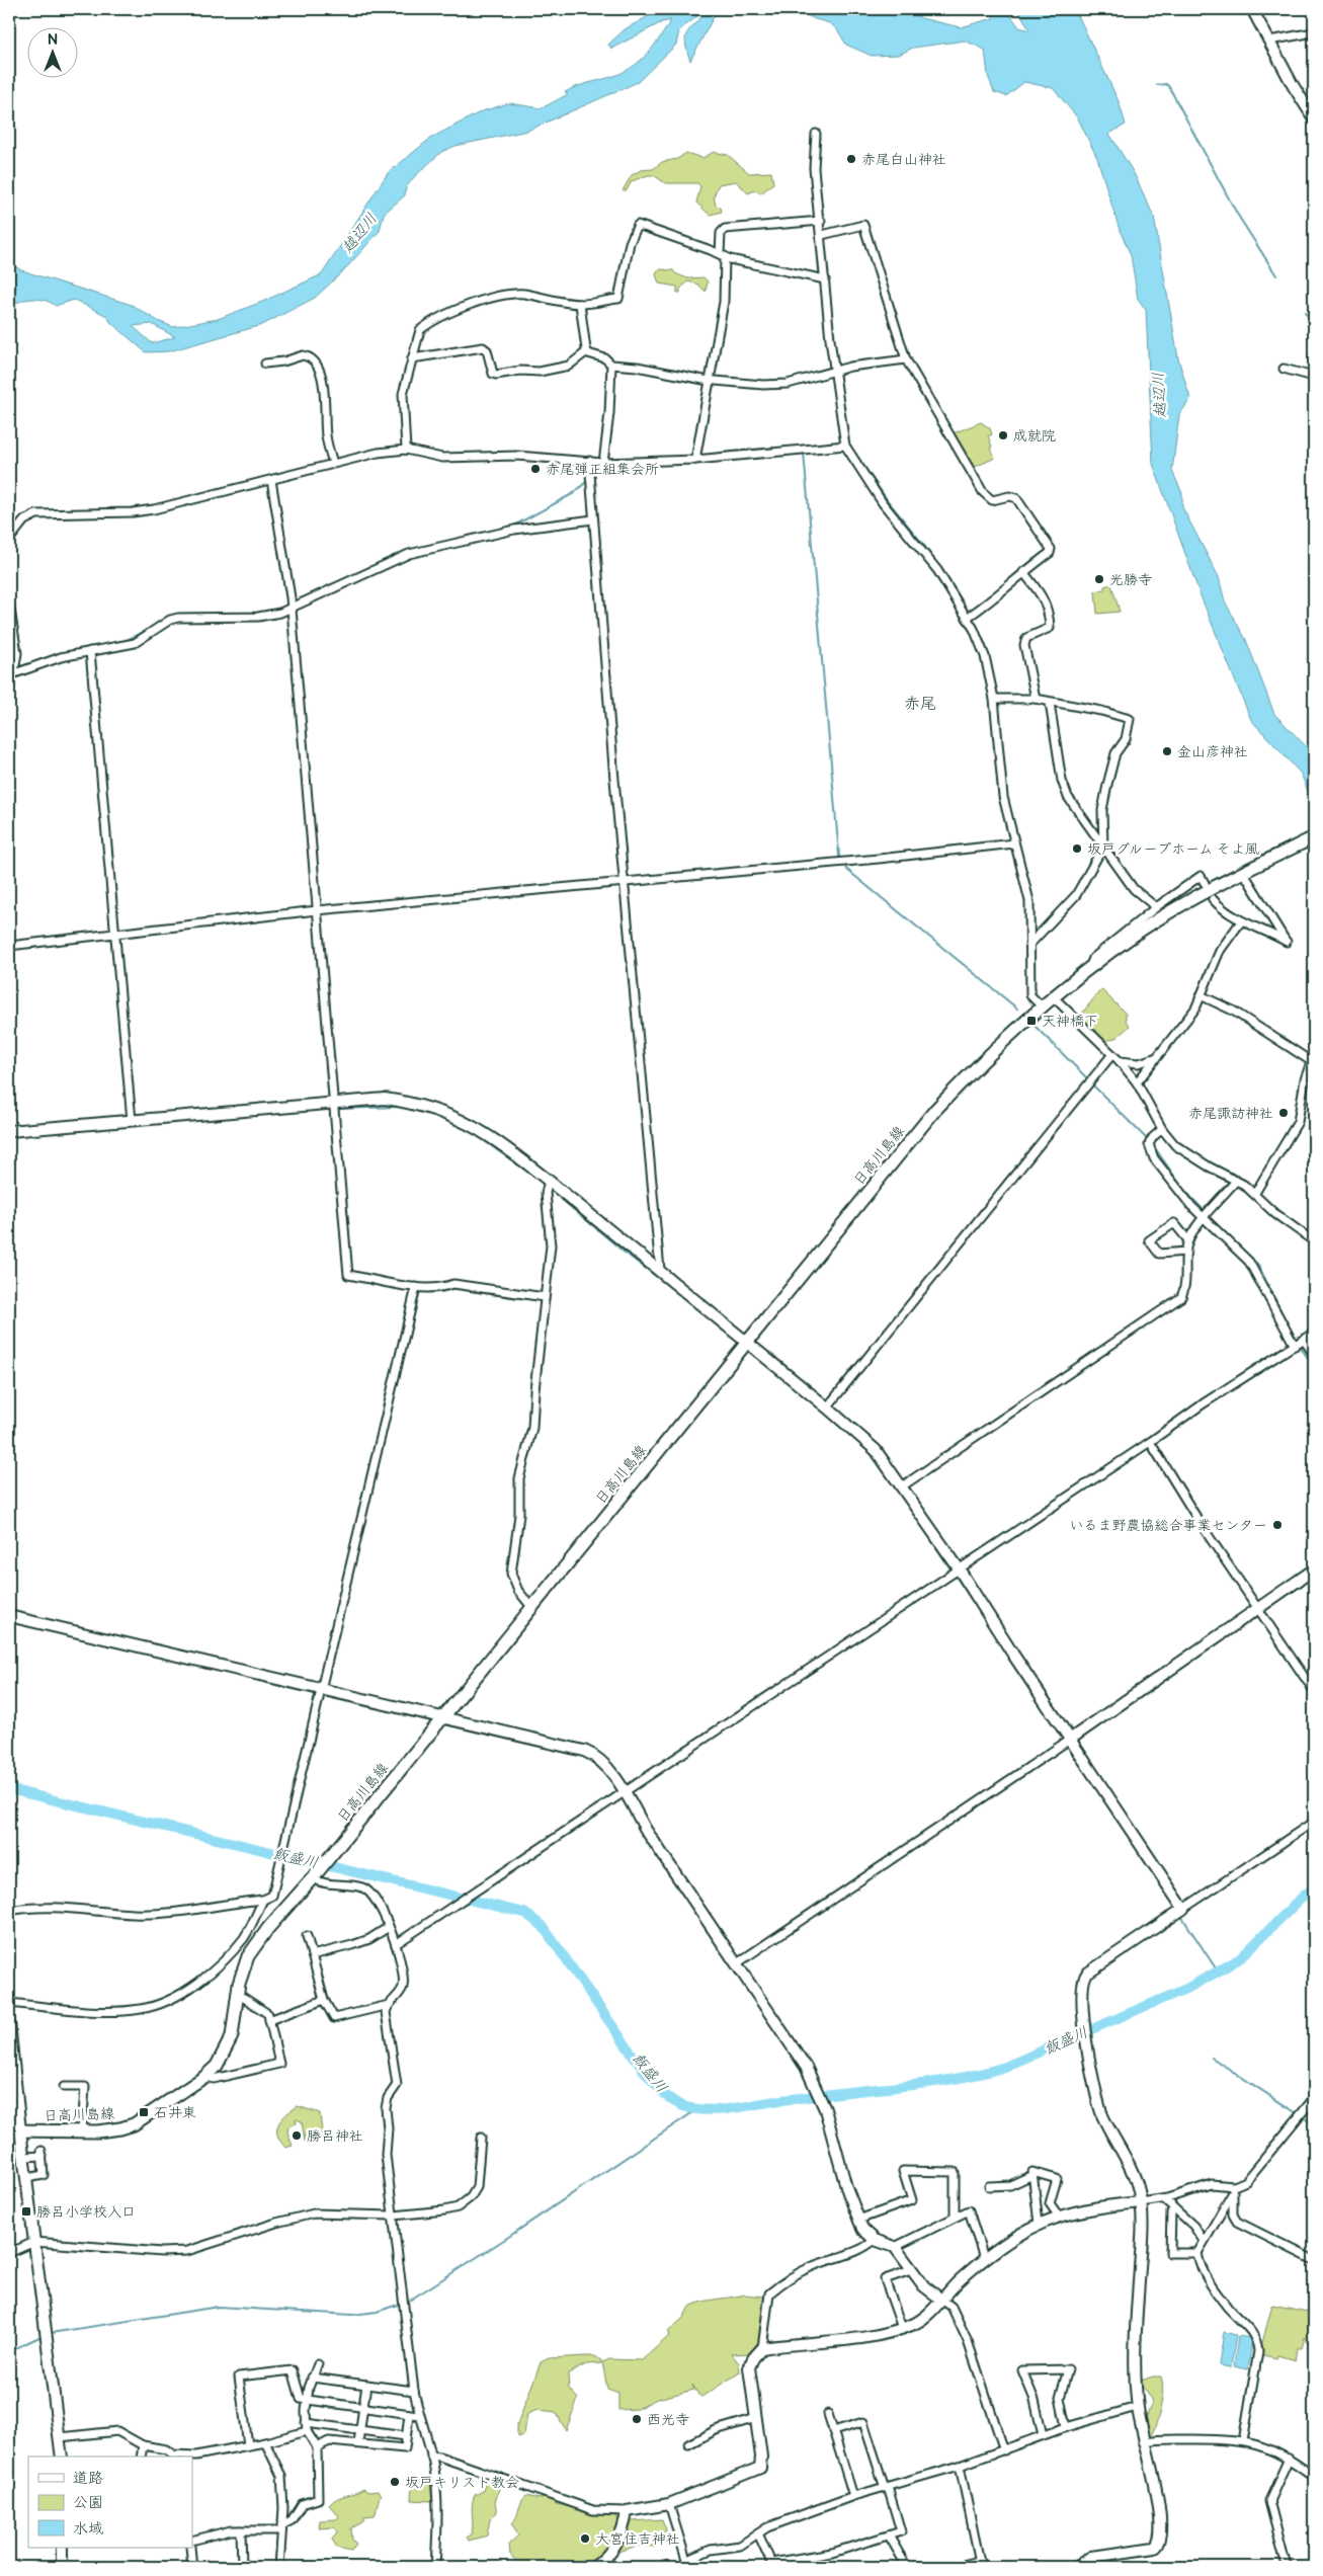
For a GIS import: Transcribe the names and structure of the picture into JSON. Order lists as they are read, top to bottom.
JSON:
{
  "streets": {
    "main road": ["日高川島線"]
  },
  "districts": ["赤尾"],
  "water": ["越辺川", "飯盛川"],
  "places": {
    "other": [
      "赤尾白山神社",
      "成就院",
      "赤尾弾正組集会所",
      "光勝寺",
      "金山彦神社",
      "坂戸グループホーム そよ風",
      "赤尾諏訪神社",
      "いるま野農協総合事業センター",
      "勝呂神社",
      "西光寺",
      "坂戸キリスト教会",
      "大宮住吉神社"
    ],
    "transit": ["天神橋下", "石井東", "勝呂小学校入口"]
  },
  "legend": ["道路", "公園", "水域"],
  "north": "top"
}
